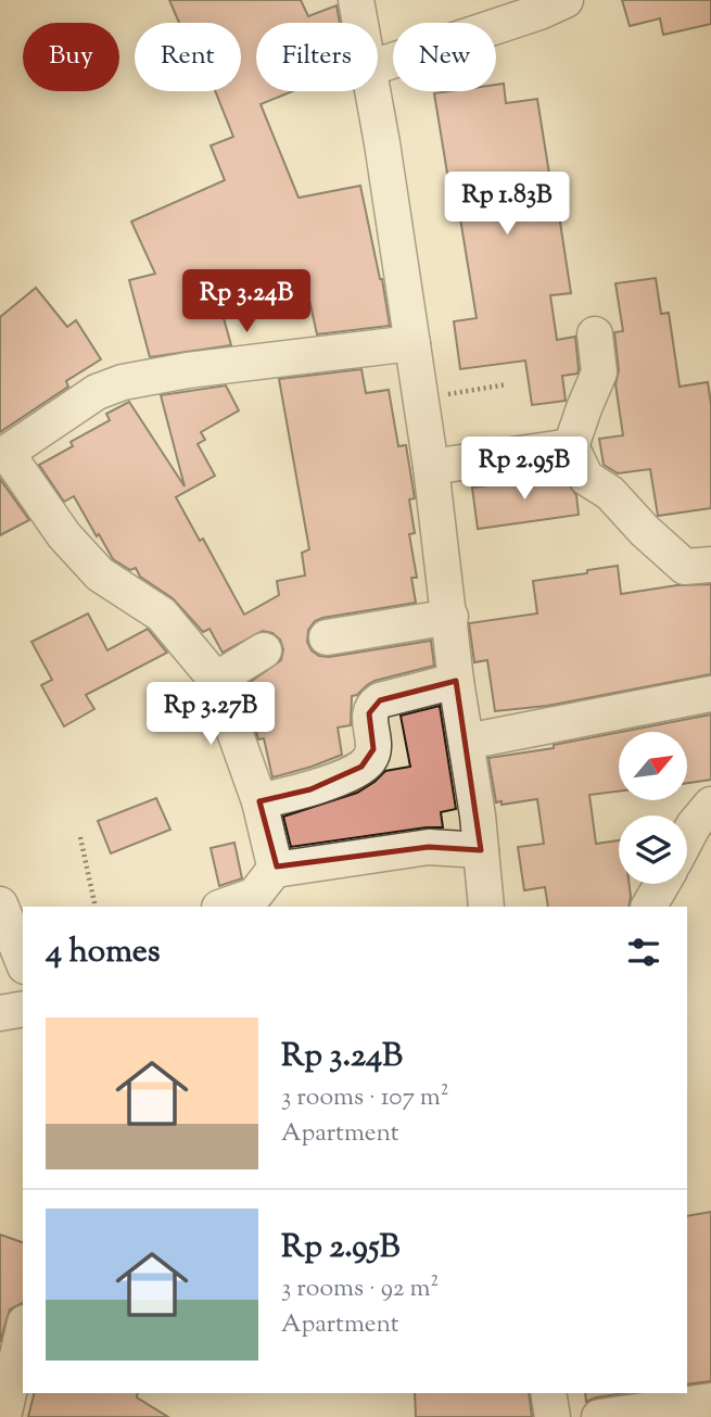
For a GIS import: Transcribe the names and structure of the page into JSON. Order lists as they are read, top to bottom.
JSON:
{
  "north": "top right",
  "page": {
    "chip": [
      "Buy",
      "Rent",
      "Filters",
      "New"
    ],
    "price": [
      "Rp 1.83B",
      "Rp 3.24B",
      "Rp 2.95B",
      "Rp 3.27B"
    ],
    "heading": "4 homes",
    "list": [
      {
        "name": "Rp 3.24B",
        "note": "3 rooms · 107 m² · Apartment"
      },
      {
        "name": "Rp 2.95B",
        "note": "3 rooms · 92 m² · Apartment"
      }
    ]
  }
}
